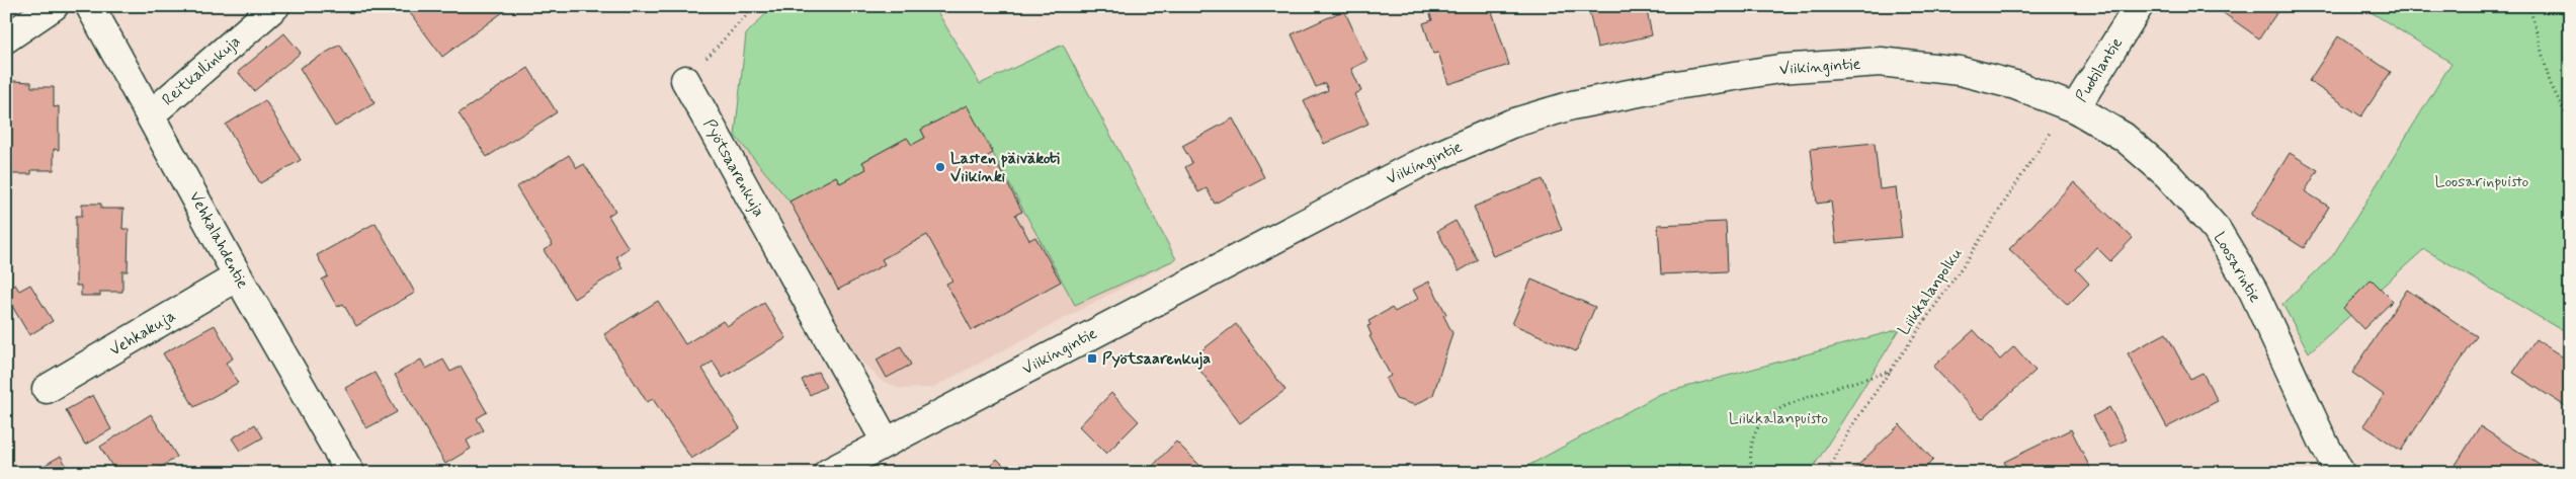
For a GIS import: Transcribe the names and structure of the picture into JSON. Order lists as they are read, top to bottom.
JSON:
{
  "streets": {
    "street": [
      "Viikingintie",
      "Puotilantie",
      "Reitkallinkuja",
      "Pyötsaarenkuja",
      "Vehkalahdentie",
      "Loosarintie",
      "Vehkakuja"
    ],
    "path": ["Liikkalanpolku"]
  },
  "crossings": [
    ["Viikingintie", "Puotilantie"],
    ["Viikingintie", "Pyötsaarenkuja"],
    ["Viikingintie", "Loosarintie"],
    ["Viikingintie", "Liikkalanpolku"],
    ["Puotilantie", "Loosarintie"],
    ["Puotilantie", "Liikkalanpolku"],
    ["Reitkallinkuja", "Vehkalahdentie"],
    ["Vehkalahdentie", "Vehkakuja"],
    ["Loosarintie", "Liikkalanpolku"]
  ],
  "parks": ["Loosarinpuisto", "Liikkalanpuisto"],
  "places": {
    "other": ["Lasten päiväkoti Viikinki"],
    "transit": ["Pyötsaarenkuja"]
  }
}
